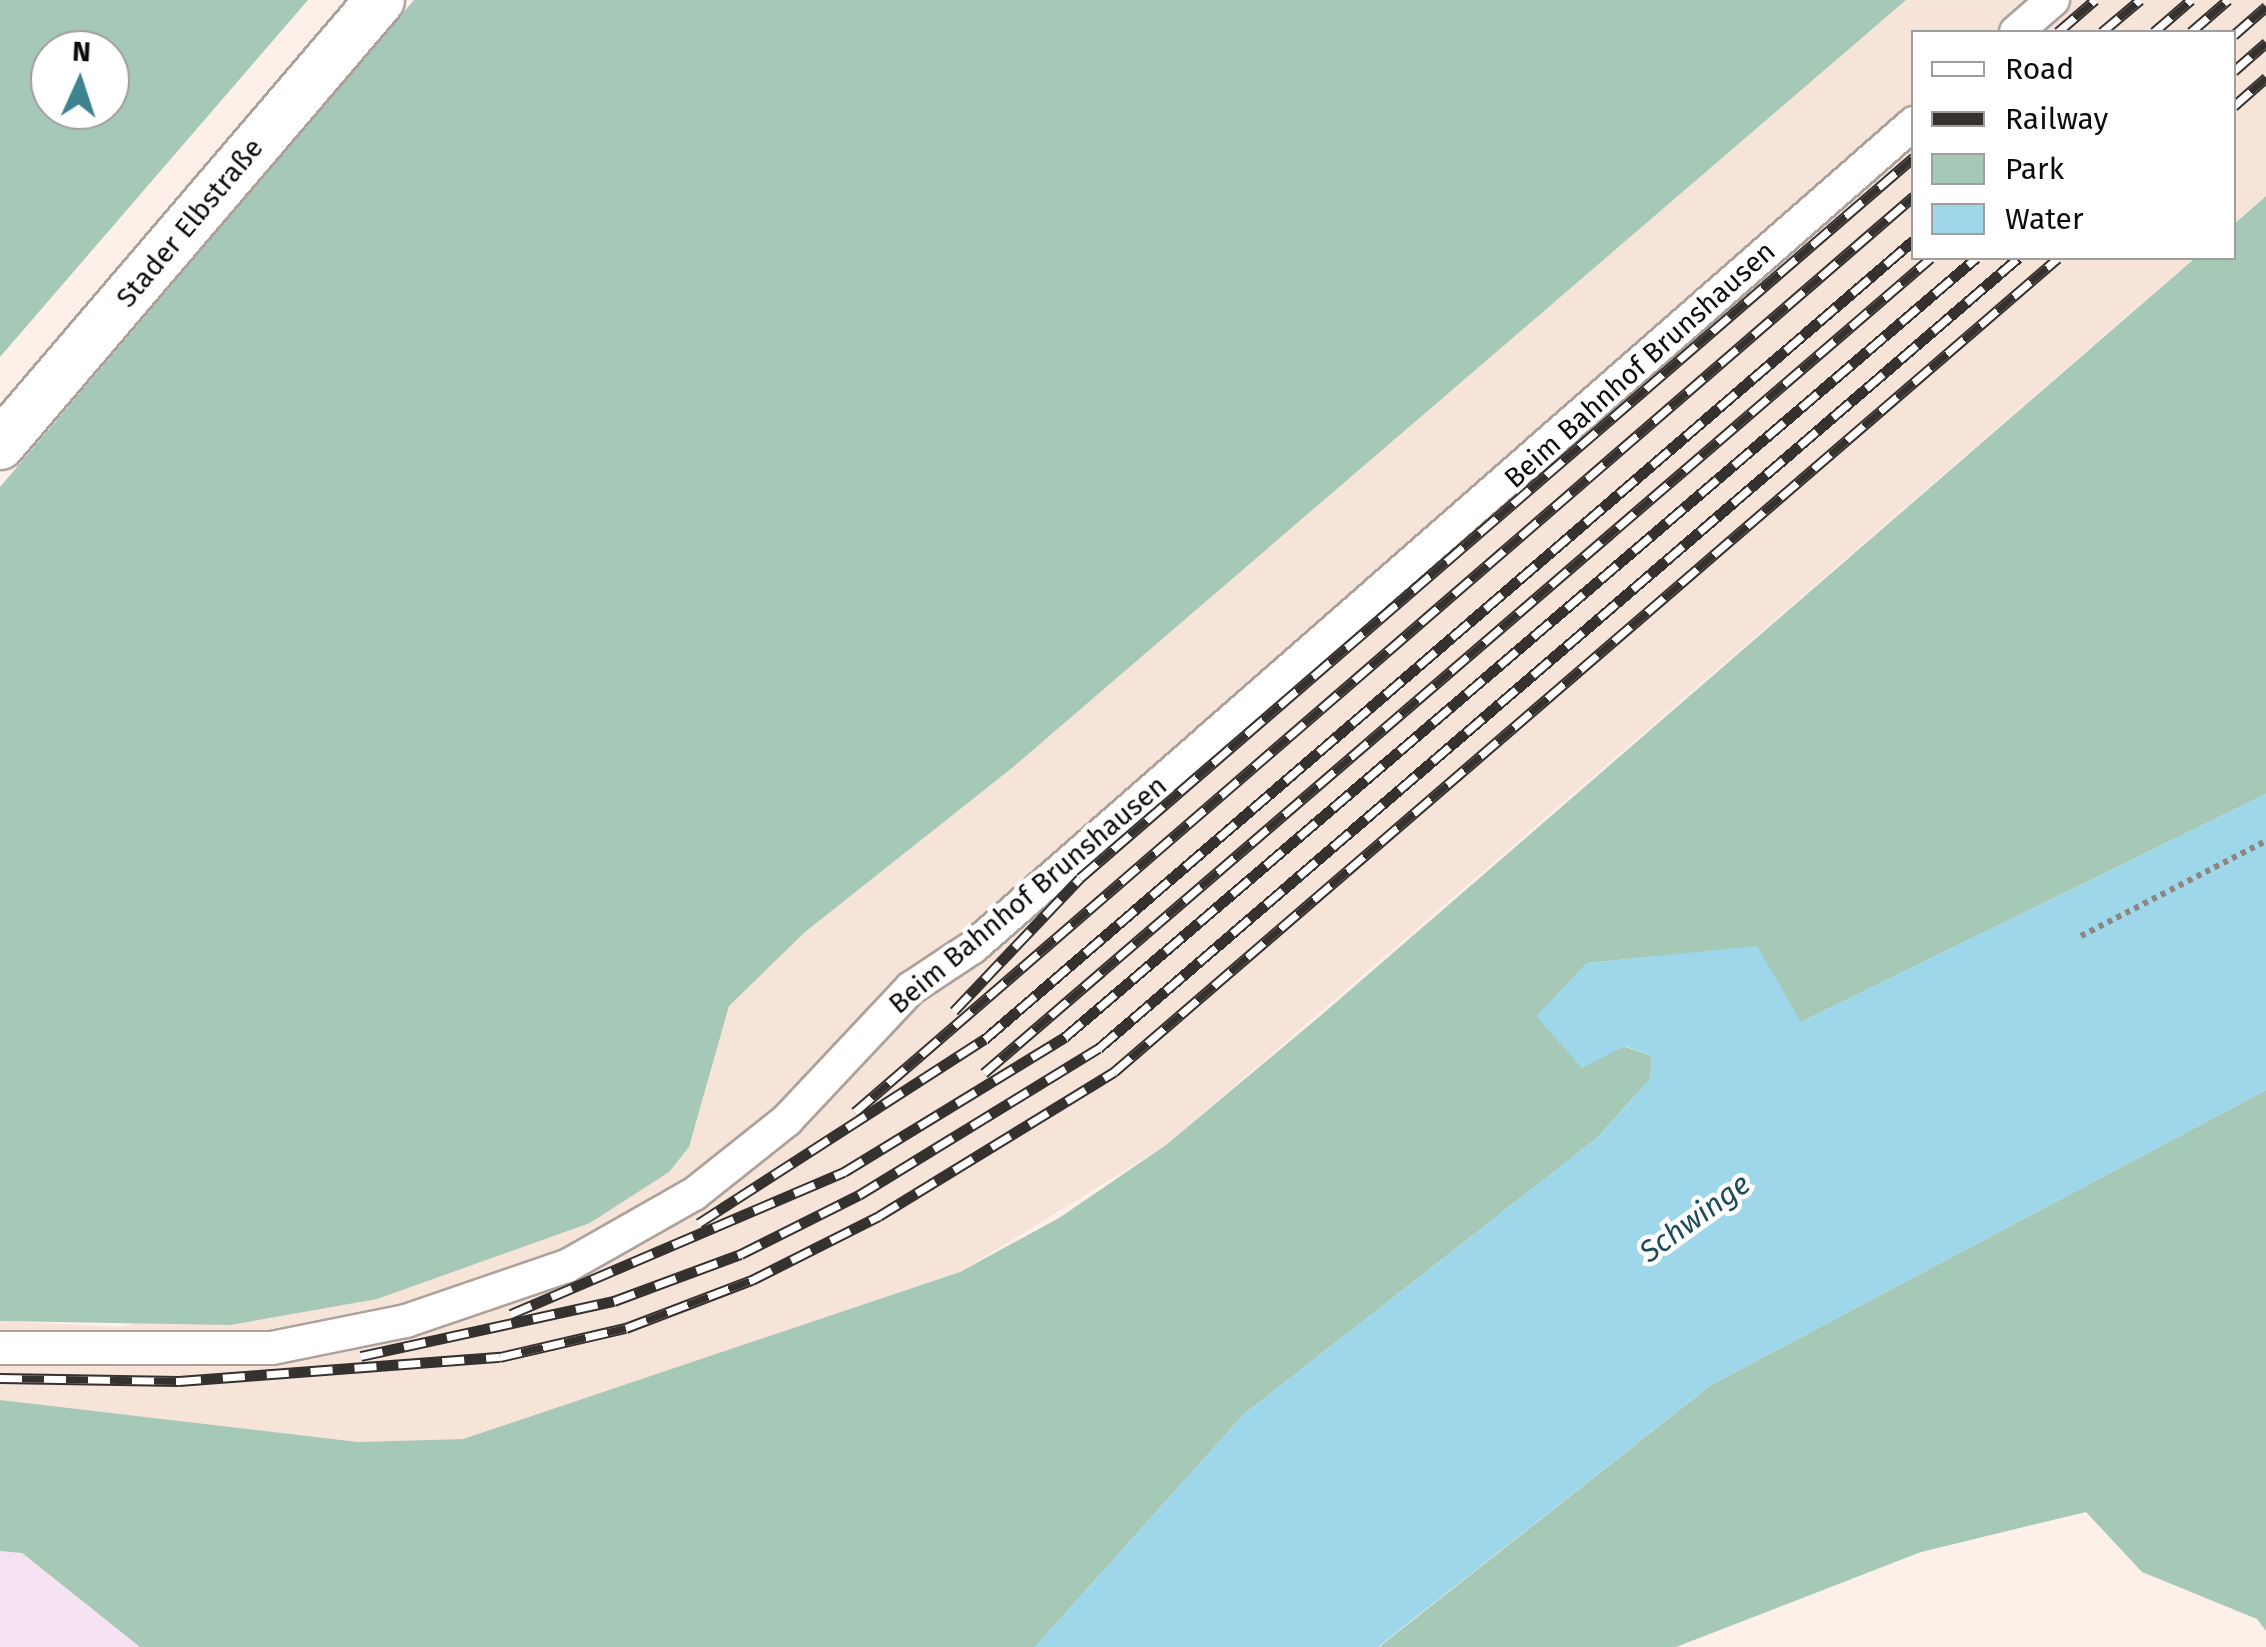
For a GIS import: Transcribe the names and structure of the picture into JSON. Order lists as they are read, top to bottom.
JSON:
{
  "streets": {
    "street": ["Stader Elbstraße", "Beim Bahnhof Brunshausen"]
  },
  "water": ["Schwinge"],
  "legend": [
    "Road",
    "Railway",
    "Park",
    "Water"
  ],
  "north": "top"
}
